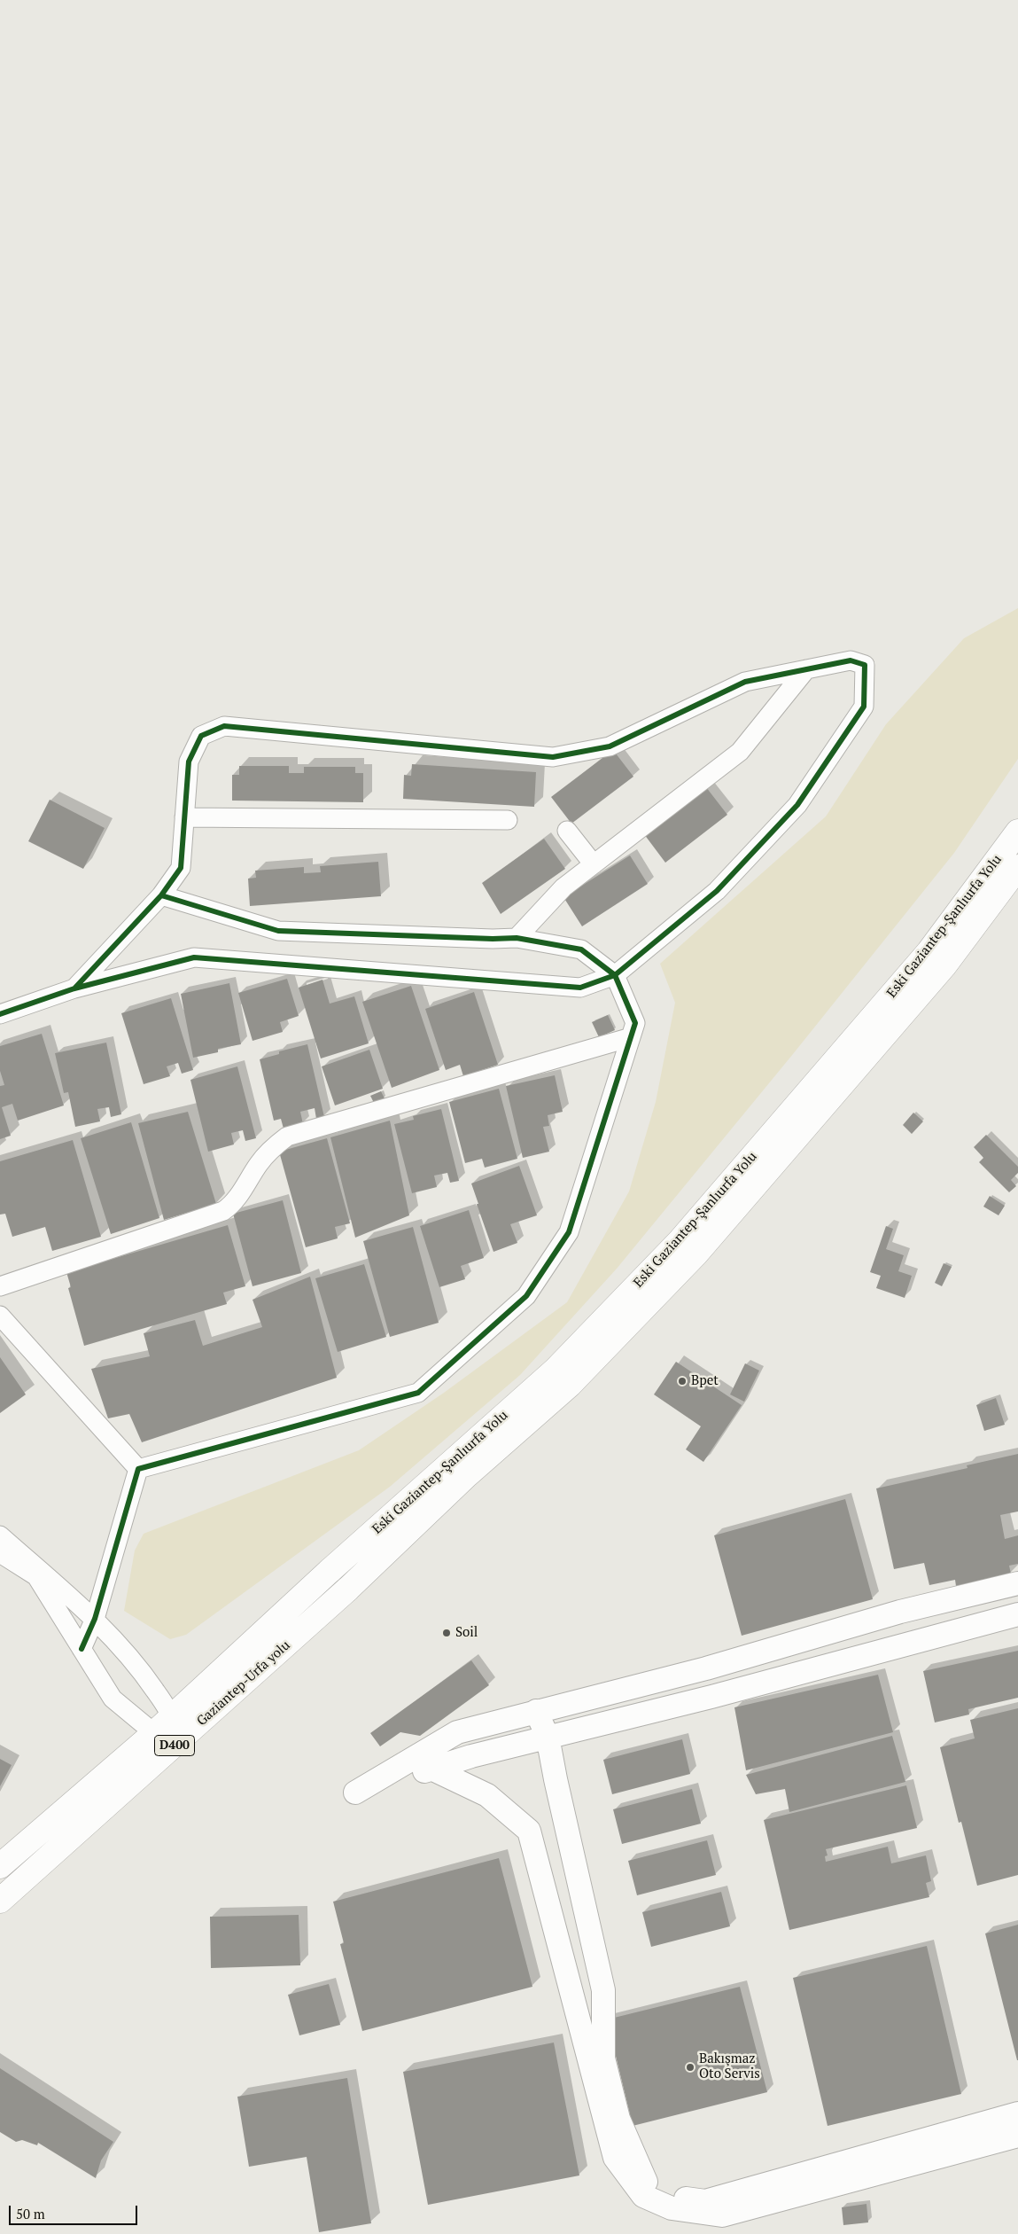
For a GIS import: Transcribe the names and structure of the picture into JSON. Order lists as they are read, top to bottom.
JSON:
{
  "streets": {
    "main road": ["Eski Gaziantep-Şanlıurfa Yolu", "Gaziantep-Urfa yolu", "D400"]
  },
  "crossings": [
    ["Eski Gaziantep-Şanlıurfa Yolu", "Gaziantep-Urfa yolu"]
  ],
  "places": ["Bpet", "Soil", "Bakışmaz Oto Servis"],
  "scale_bar": "50 m"
}
